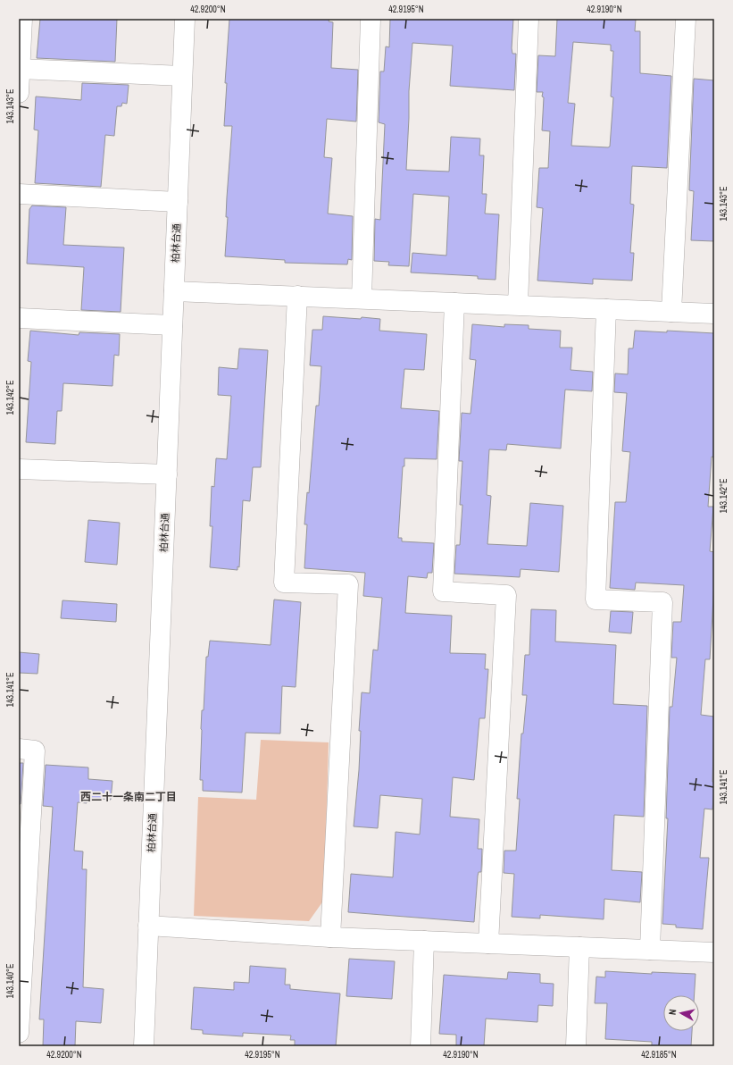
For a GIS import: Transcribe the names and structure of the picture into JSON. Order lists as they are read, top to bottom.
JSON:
{
  "streets": {
    "street": ["柏林台通"]
  },
  "districts": ["西二十一条南二丁目"],
  "north": "left",
  "coordinates": [
    "42.9200°N",
    "42.9195°N",
    "42.9190°N",
    "143.143°E",
    "143.142°E",
    "143.141°E",
    "143.140°E",
    "42.9185°N"
  ]
}
